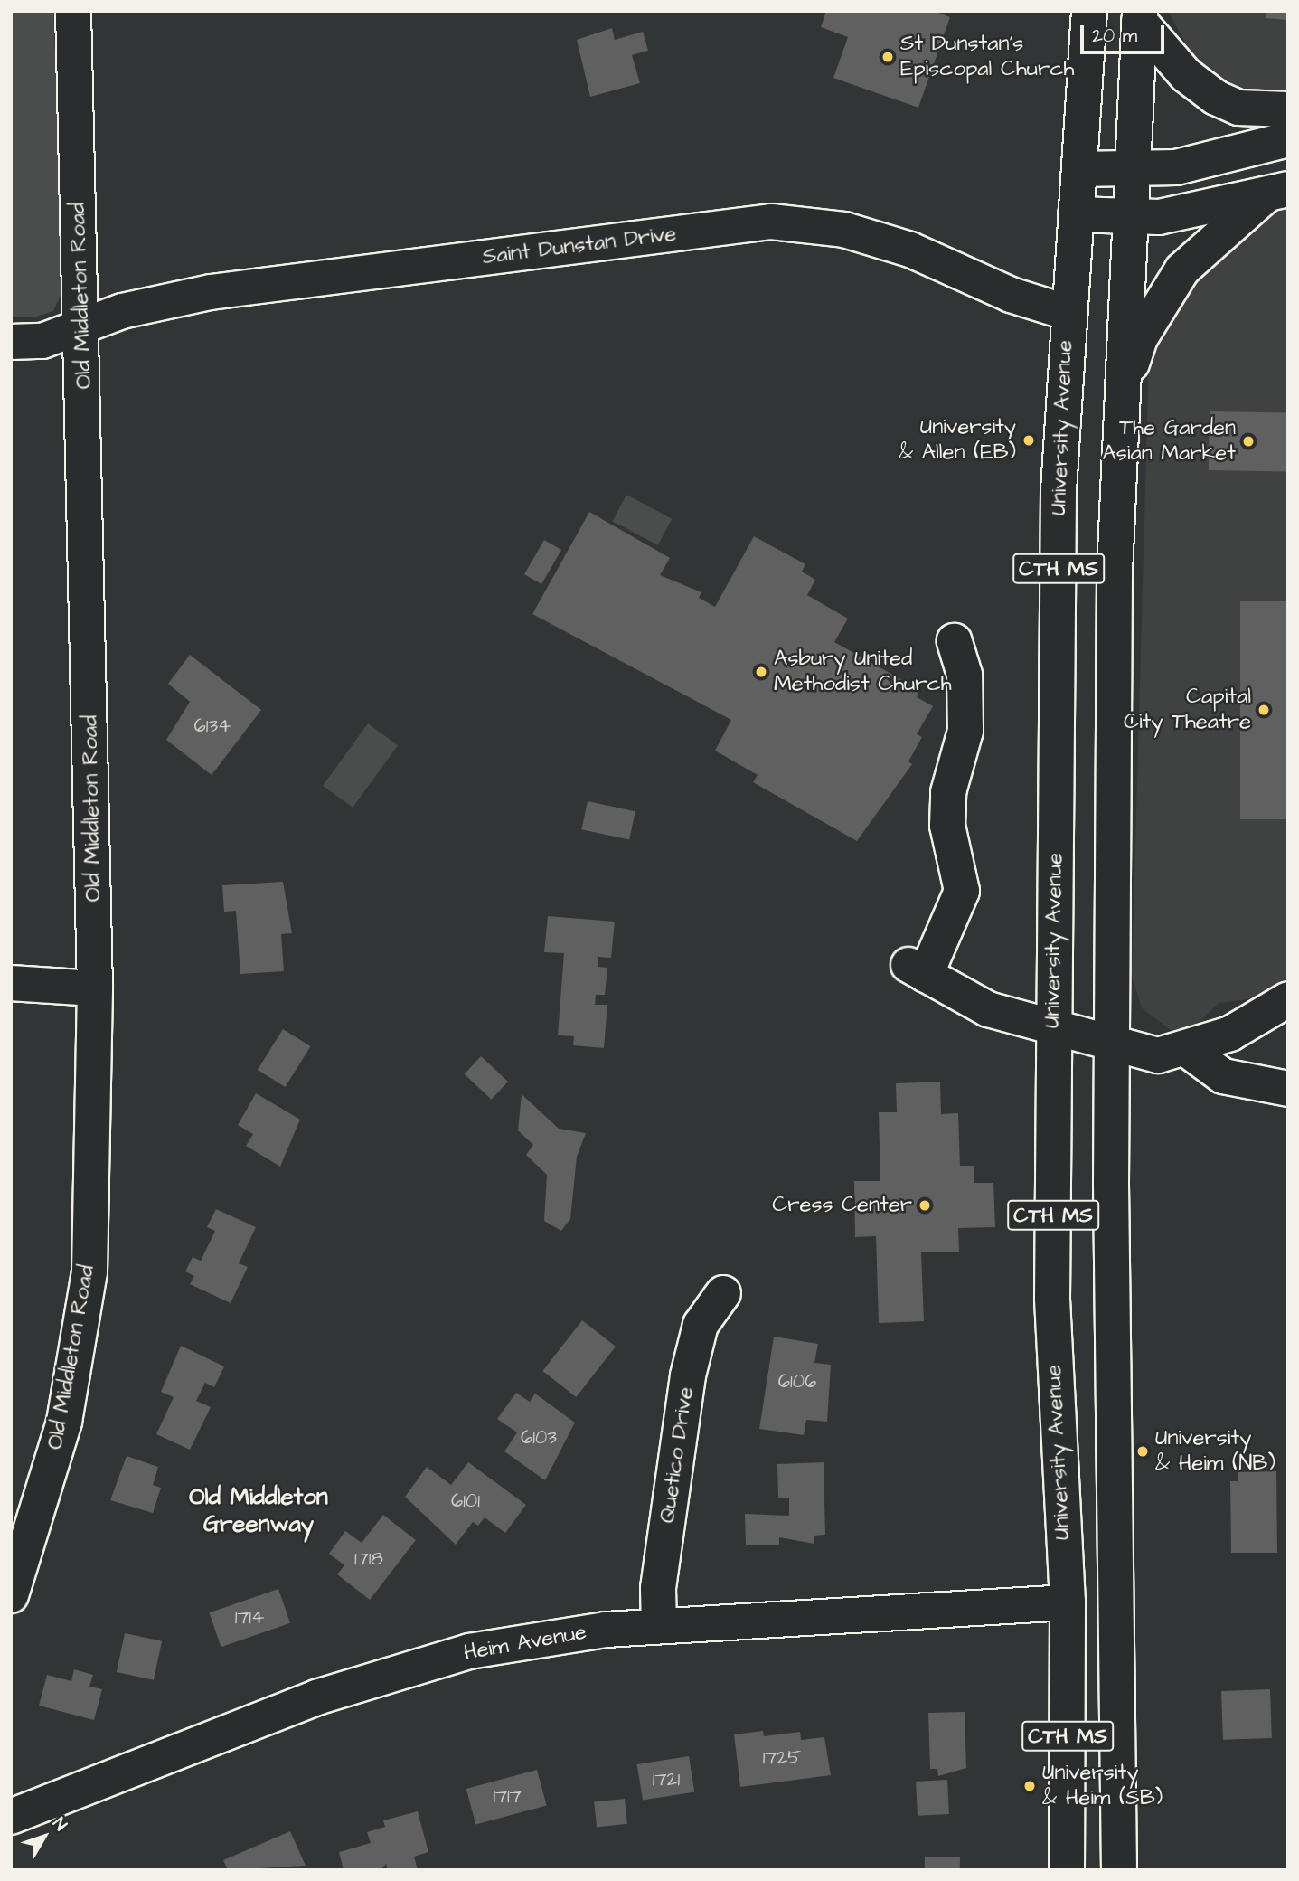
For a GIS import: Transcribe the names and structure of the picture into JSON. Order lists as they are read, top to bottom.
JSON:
{
  "streets": {
    "main road": [
      "Saint Dunstan Drive",
      "Old Middleton Road",
      "University Avenue",
      "CTH MS",
      "Quetico Drive",
      "Heim Avenue"
    ]
  },
  "crossings": [
    ["Saint Dunstan Drive", "Old Middleton Road"],
    ["Saint Dunstan Drive", "University Avenue"],
    ["University Avenue", "Heim Avenue"],
    ["Quetico Drive", "Heim Avenue"]
  ],
  "districts": ["Old Middleton Greenway"],
  "places": [
    "St Dunstan's Episcopal Church",
    "University & Allen (EB)",
    "The Garden Asian Market",
    "Asbury United Methodist Church",
    "Capital City Theatre",
    "Cress Center",
    "University & Heim (NB)",
    "University & Heim (SB)"
  ],
  "house_numbers": [
    "6134",
    "6106",
    "6103",
    "6101",
    "1718",
    "1714",
    "1725",
    "1721",
    "1717"
  ],
  "scale_bar": "20 m",
  "north": "top right"
}
